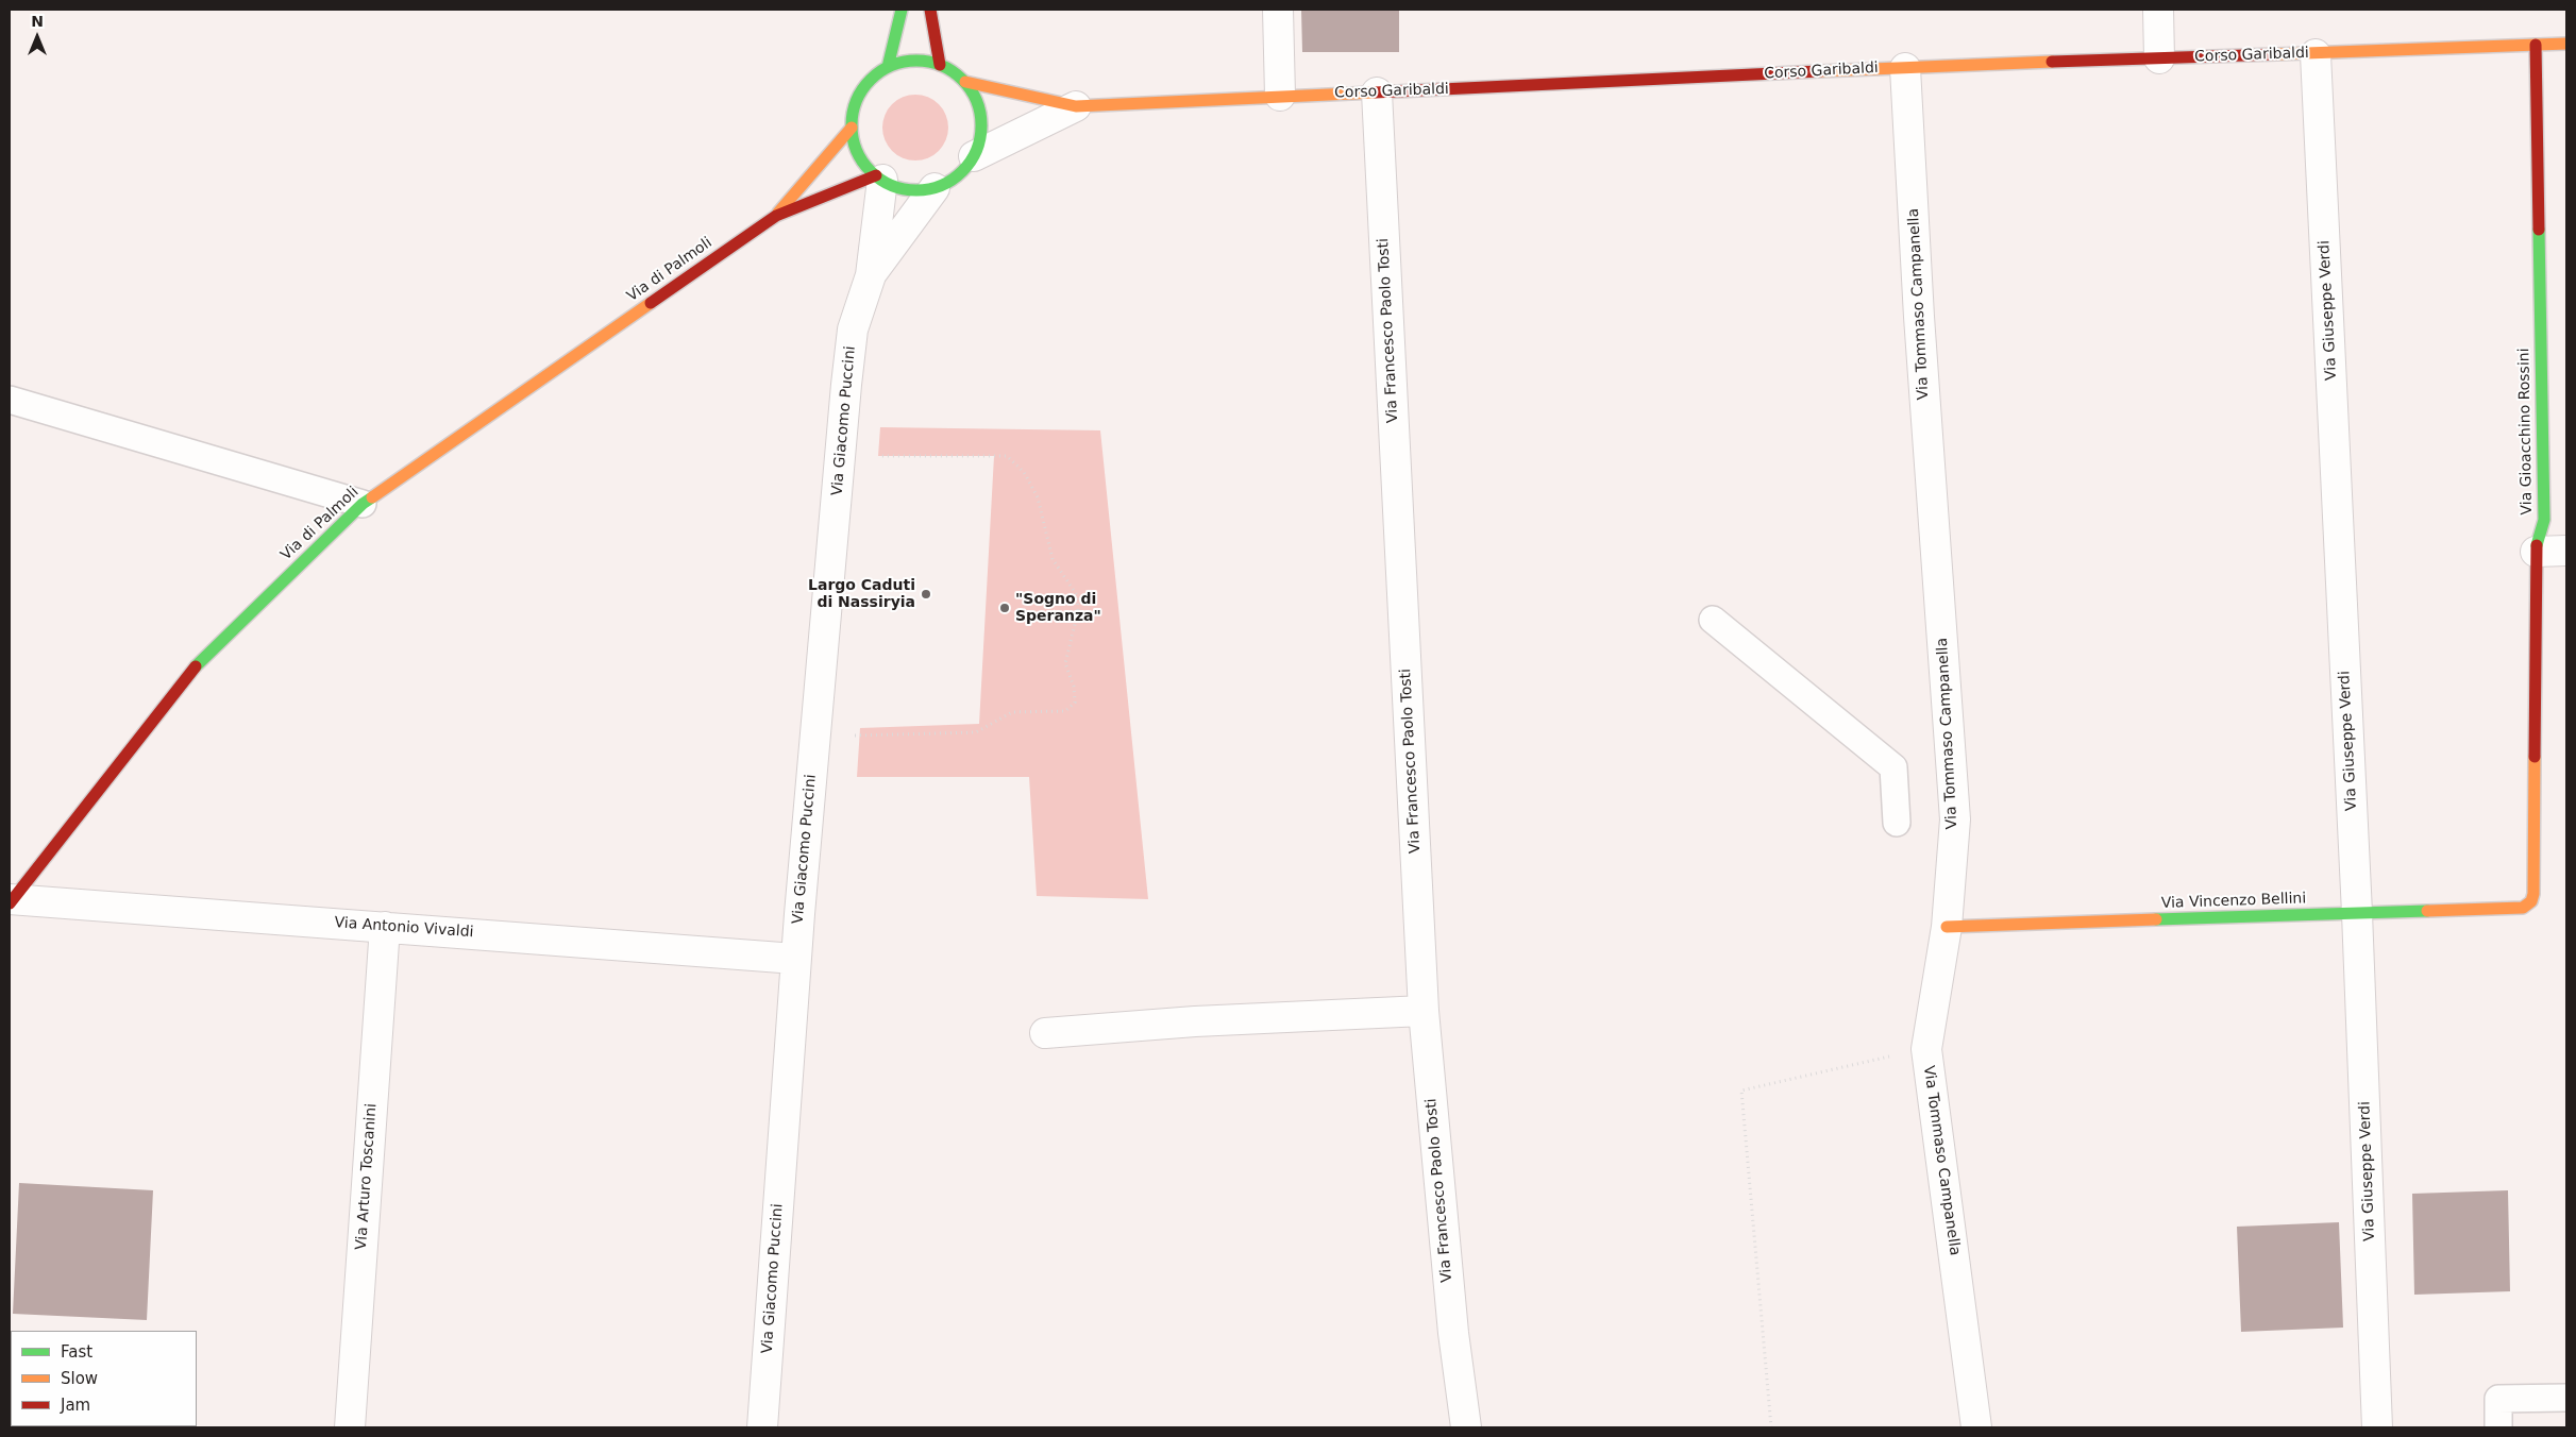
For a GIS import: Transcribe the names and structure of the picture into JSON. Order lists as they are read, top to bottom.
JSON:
{
  "streets": {
    "street": [
      "Corso Garibaldi",
      "Via di Palmoli",
      "Via Tommaso Campanella",
      "Via Giuseppe Verdi",
      "Via Francesco Paolo Tosti",
      "Via Giacomo Puccini",
      "Via Gioacchino Rossini",
      "Via Vincenzo Bellini",
      "Via Antonio Vivaldi",
      "Via Arturo Toscanini"
    ]
  },
  "crossings": [
    ["Corso Garibaldi", "Via di Palmoli"],
    ["Corso Garibaldi", "Via Tommaso Campanella"],
    ["Corso Garibaldi", "Via Giuseppe Verdi"],
    ["Corso Garibaldi", "Via Francesco Paolo Tosti"],
    ["Corso Garibaldi", "Via Giacomo Puccini"],
    ["Corso Garibaldi", "Via Gioacchino Rossini"],
    ["Via di Palmoli", "Via Giacomo Puccini"],
    ["Via di Palmoli", "Via Antonio Vivaldi"],
    ["Via Tommaso Campanella", "Via Vincenzo Bellini"],
    ["Via Giuseppe Verdi", "Via Vincenzo Bellini"],
    ["Via Giacomo Puccini", "Via Antonio Vivaldi"],
    ["Via Gioacchino Rossini", "Via Vincenzo Bellini"],
    ["Via Antonio Vivaldi", "Via Arturo Toscanini"]
  ],
  "places": ["Largo Caduti di Nassiryia", "\"Sogno di Speranza\""],
  "legend": ["Fast", "Slow", "Jam"],
  "north": "top"
}
